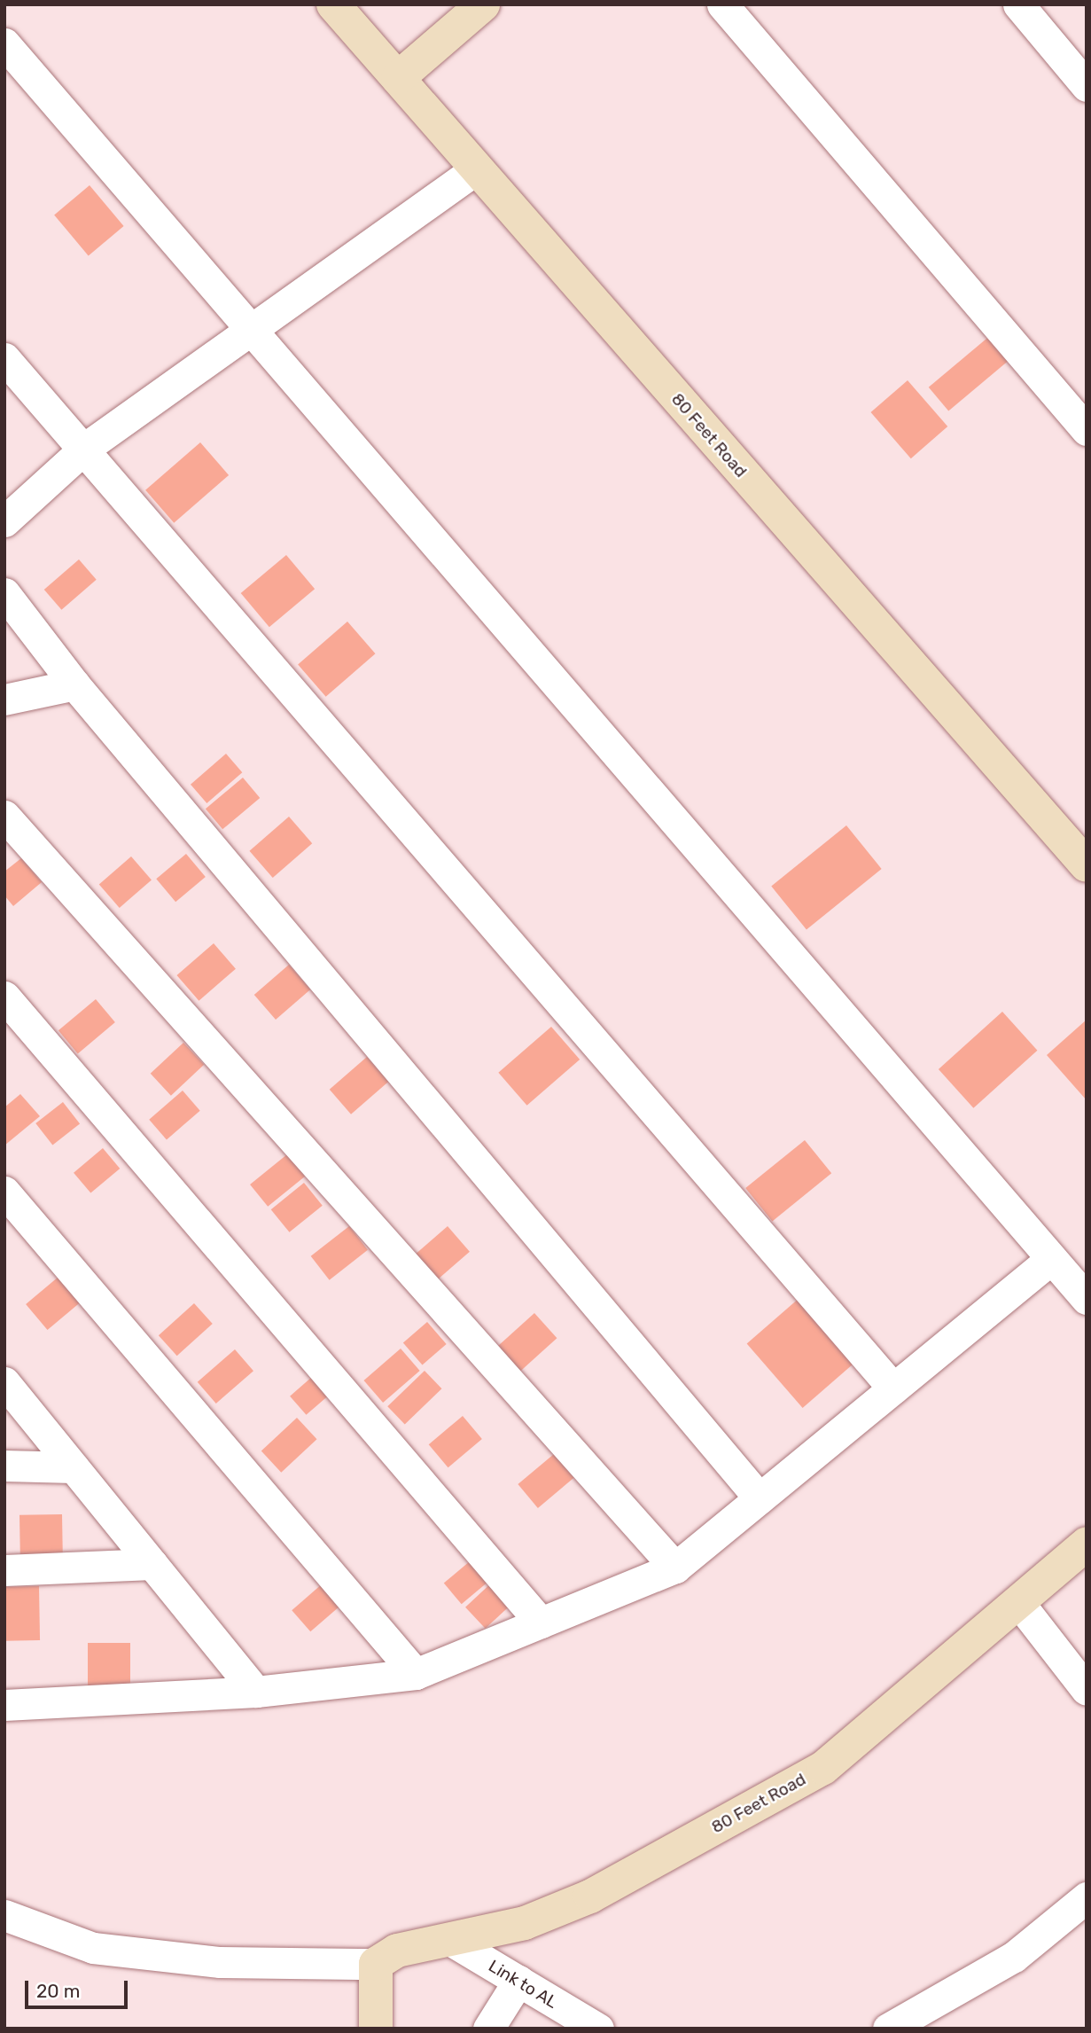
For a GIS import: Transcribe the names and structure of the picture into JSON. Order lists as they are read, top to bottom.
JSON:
{
  "streets": {
    "street": ["80 Feet Road", "Link to AL"]
  },
  "crossings": [
    ["80 Feet Road", "Link to AL"]
  ],
  "scale_bar": "20 m"
}
